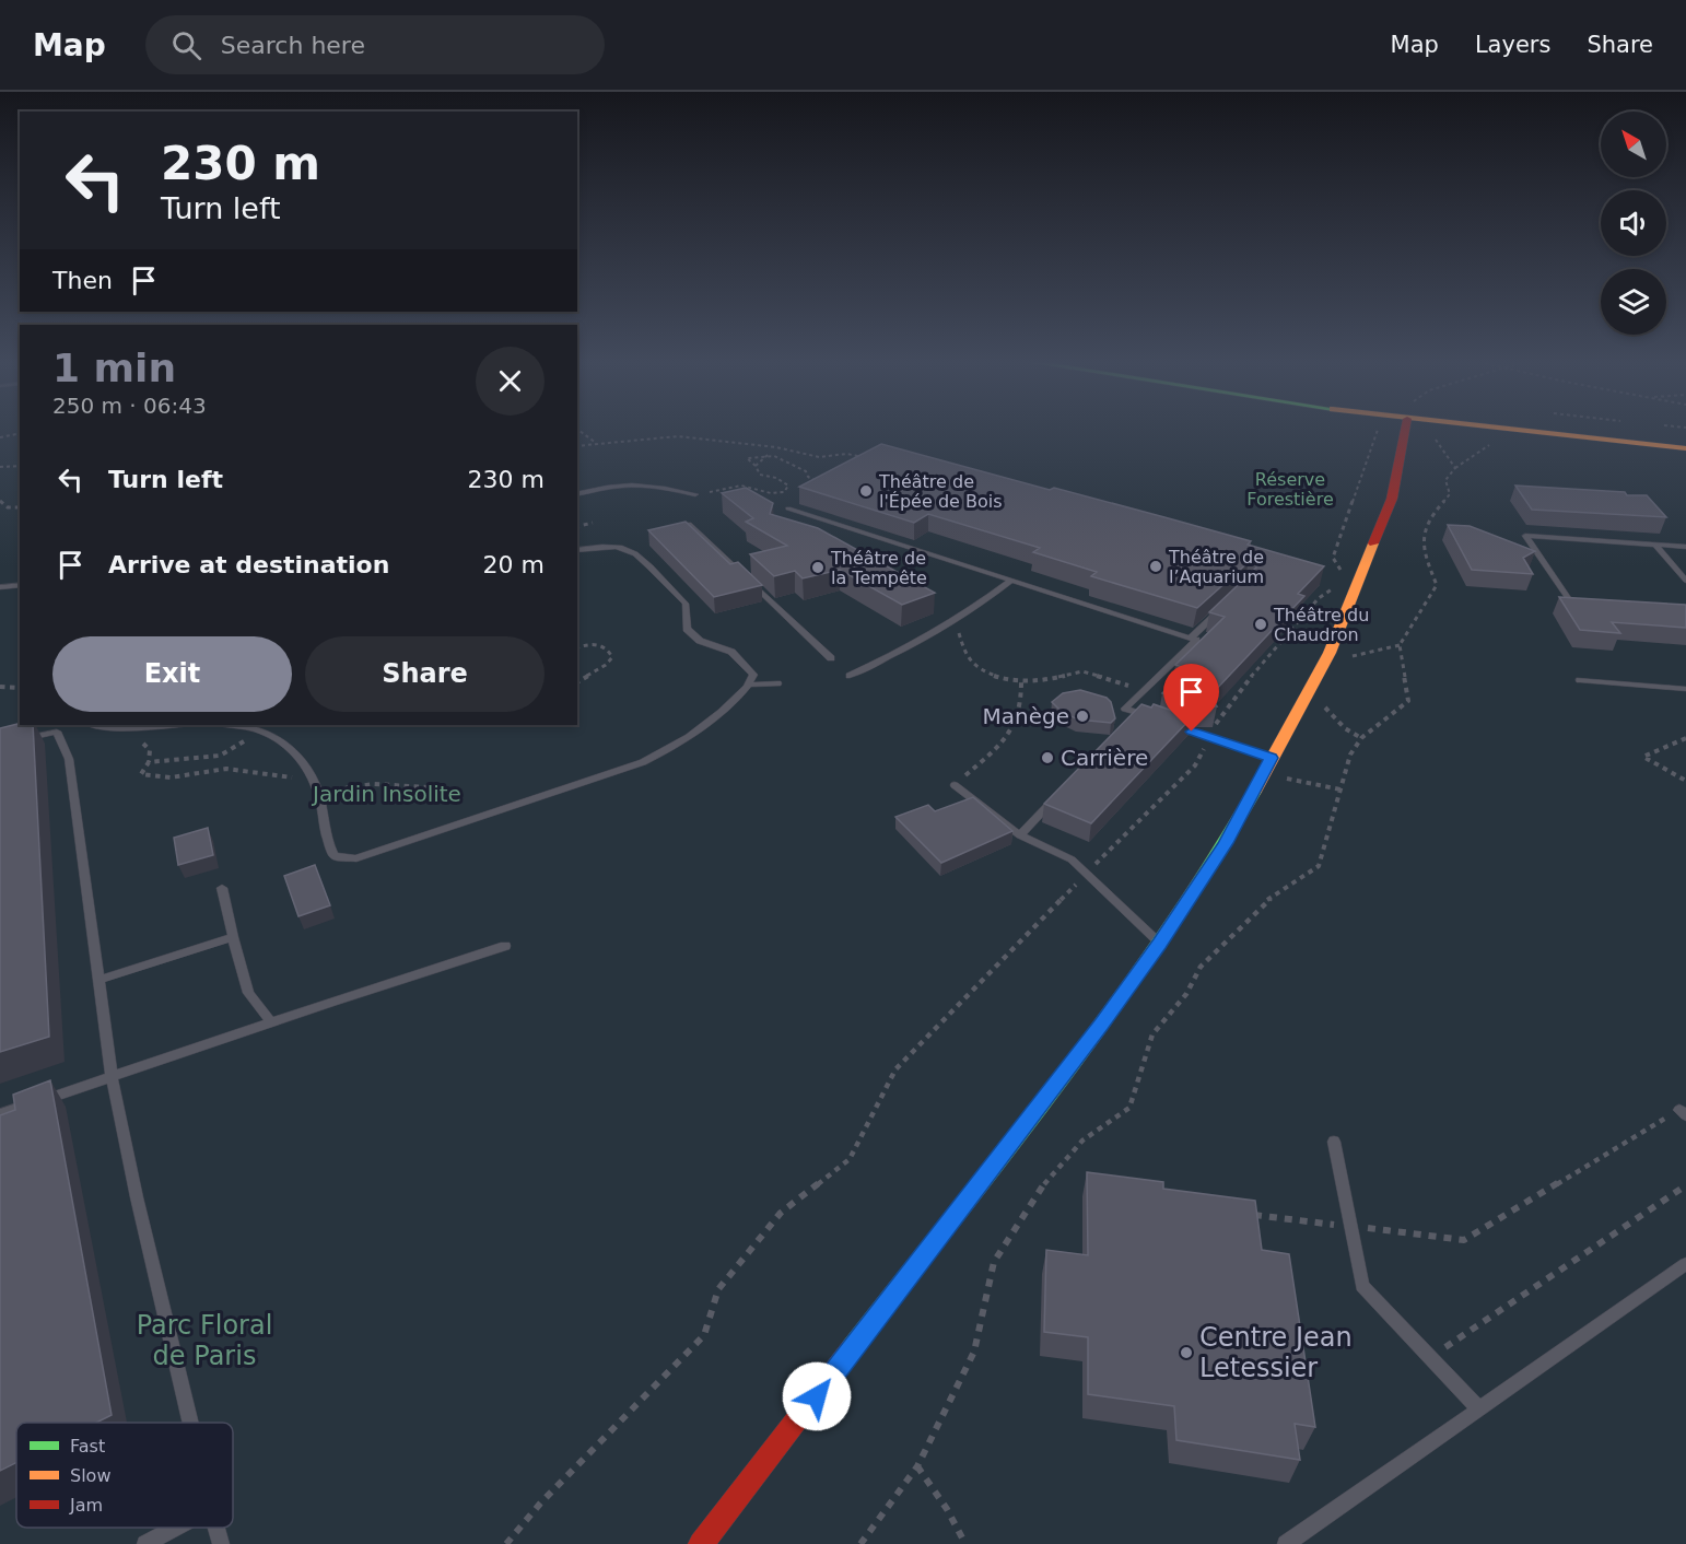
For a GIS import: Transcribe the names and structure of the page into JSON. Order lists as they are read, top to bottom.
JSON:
{
  "parks": ["Réserve Forestière", "Jardin Insolite", "Parc Floral de Paris"],
  "places": [
    "Théâtre de l'Épée de Bois",
    "Théâtre de l’Aquarium",
    "Théâtre de la Tempête",
    "Théâtre du Chaudron",
    "Manège",
    "Carrière",
    "Centre Jean Letessier"
  ],
  "legend": ["Fast", "Slow", "Jam"],
  "north": "top left",
  "page": {
    "header": "Map",
    "search": "Search here",
    "nav": ["Map", "Layers", "Share"],
    "turn": ["230 m", "Turn left"],
    "then": "Then",
    "heading": ["1 min", "250 m · 06:43"],
    "list": [
      {
        "name": "Turn left",
        "value": "230 m"
      },
      {
        "name": "Arrive at destination",
        "value": "20 m"
      }
    ],
    "buttons": ["Exit", "Share"]
  }
}
